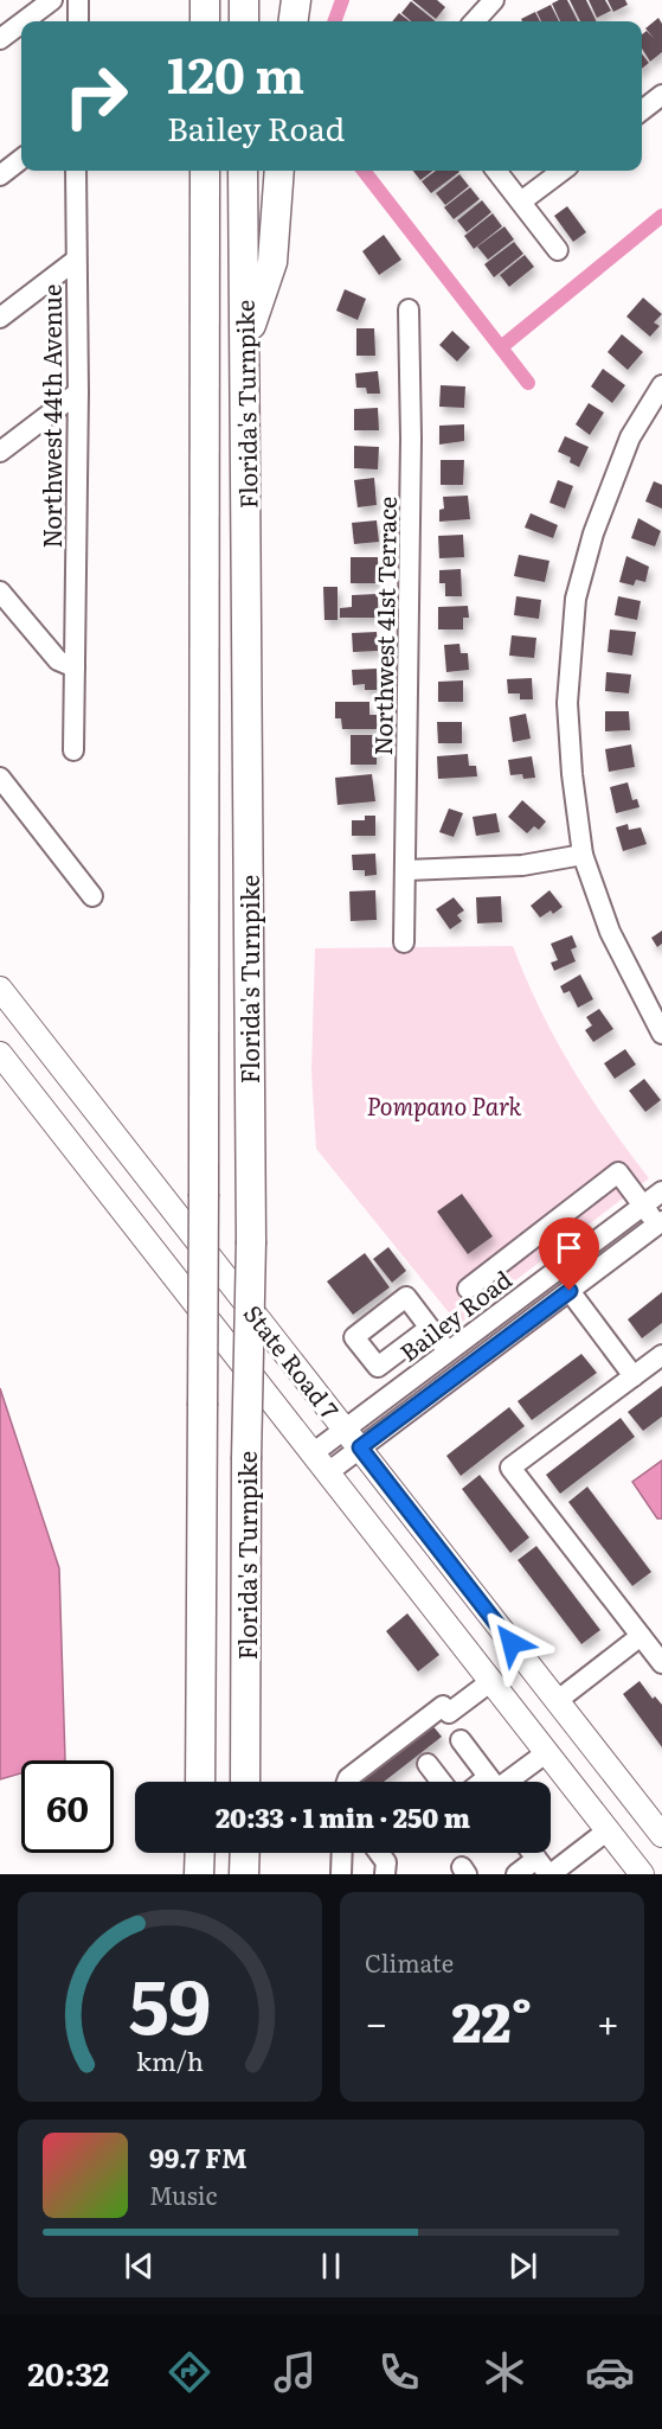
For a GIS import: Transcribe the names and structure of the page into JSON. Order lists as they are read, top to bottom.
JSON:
{
  "streets": {
    "highway": ["Florida's Turnpike"],
    "main road": ["State Road 7"],
    "street": ["Northwest 44th Avenue", "Northwest 41st Terrace", "Bailey Road"]
  },
  "crossings": [
    ["Bailey Road", "State Road 7"]
  ],
  "parks": ["Pompano Park"],
  "page": {
    "turn": ["120 m", "Bailey Road"],
    "limit": "60",
    "trip": "20:33 · 1 min · 250 m",
    "tile": "Climate",
    "heat": ["−", "22°", "+"],
    "song": ["99.7 FM", "Music"],
    "tabs": "20:32",
    "gauge": ["59", "km/h"]
  }
}
